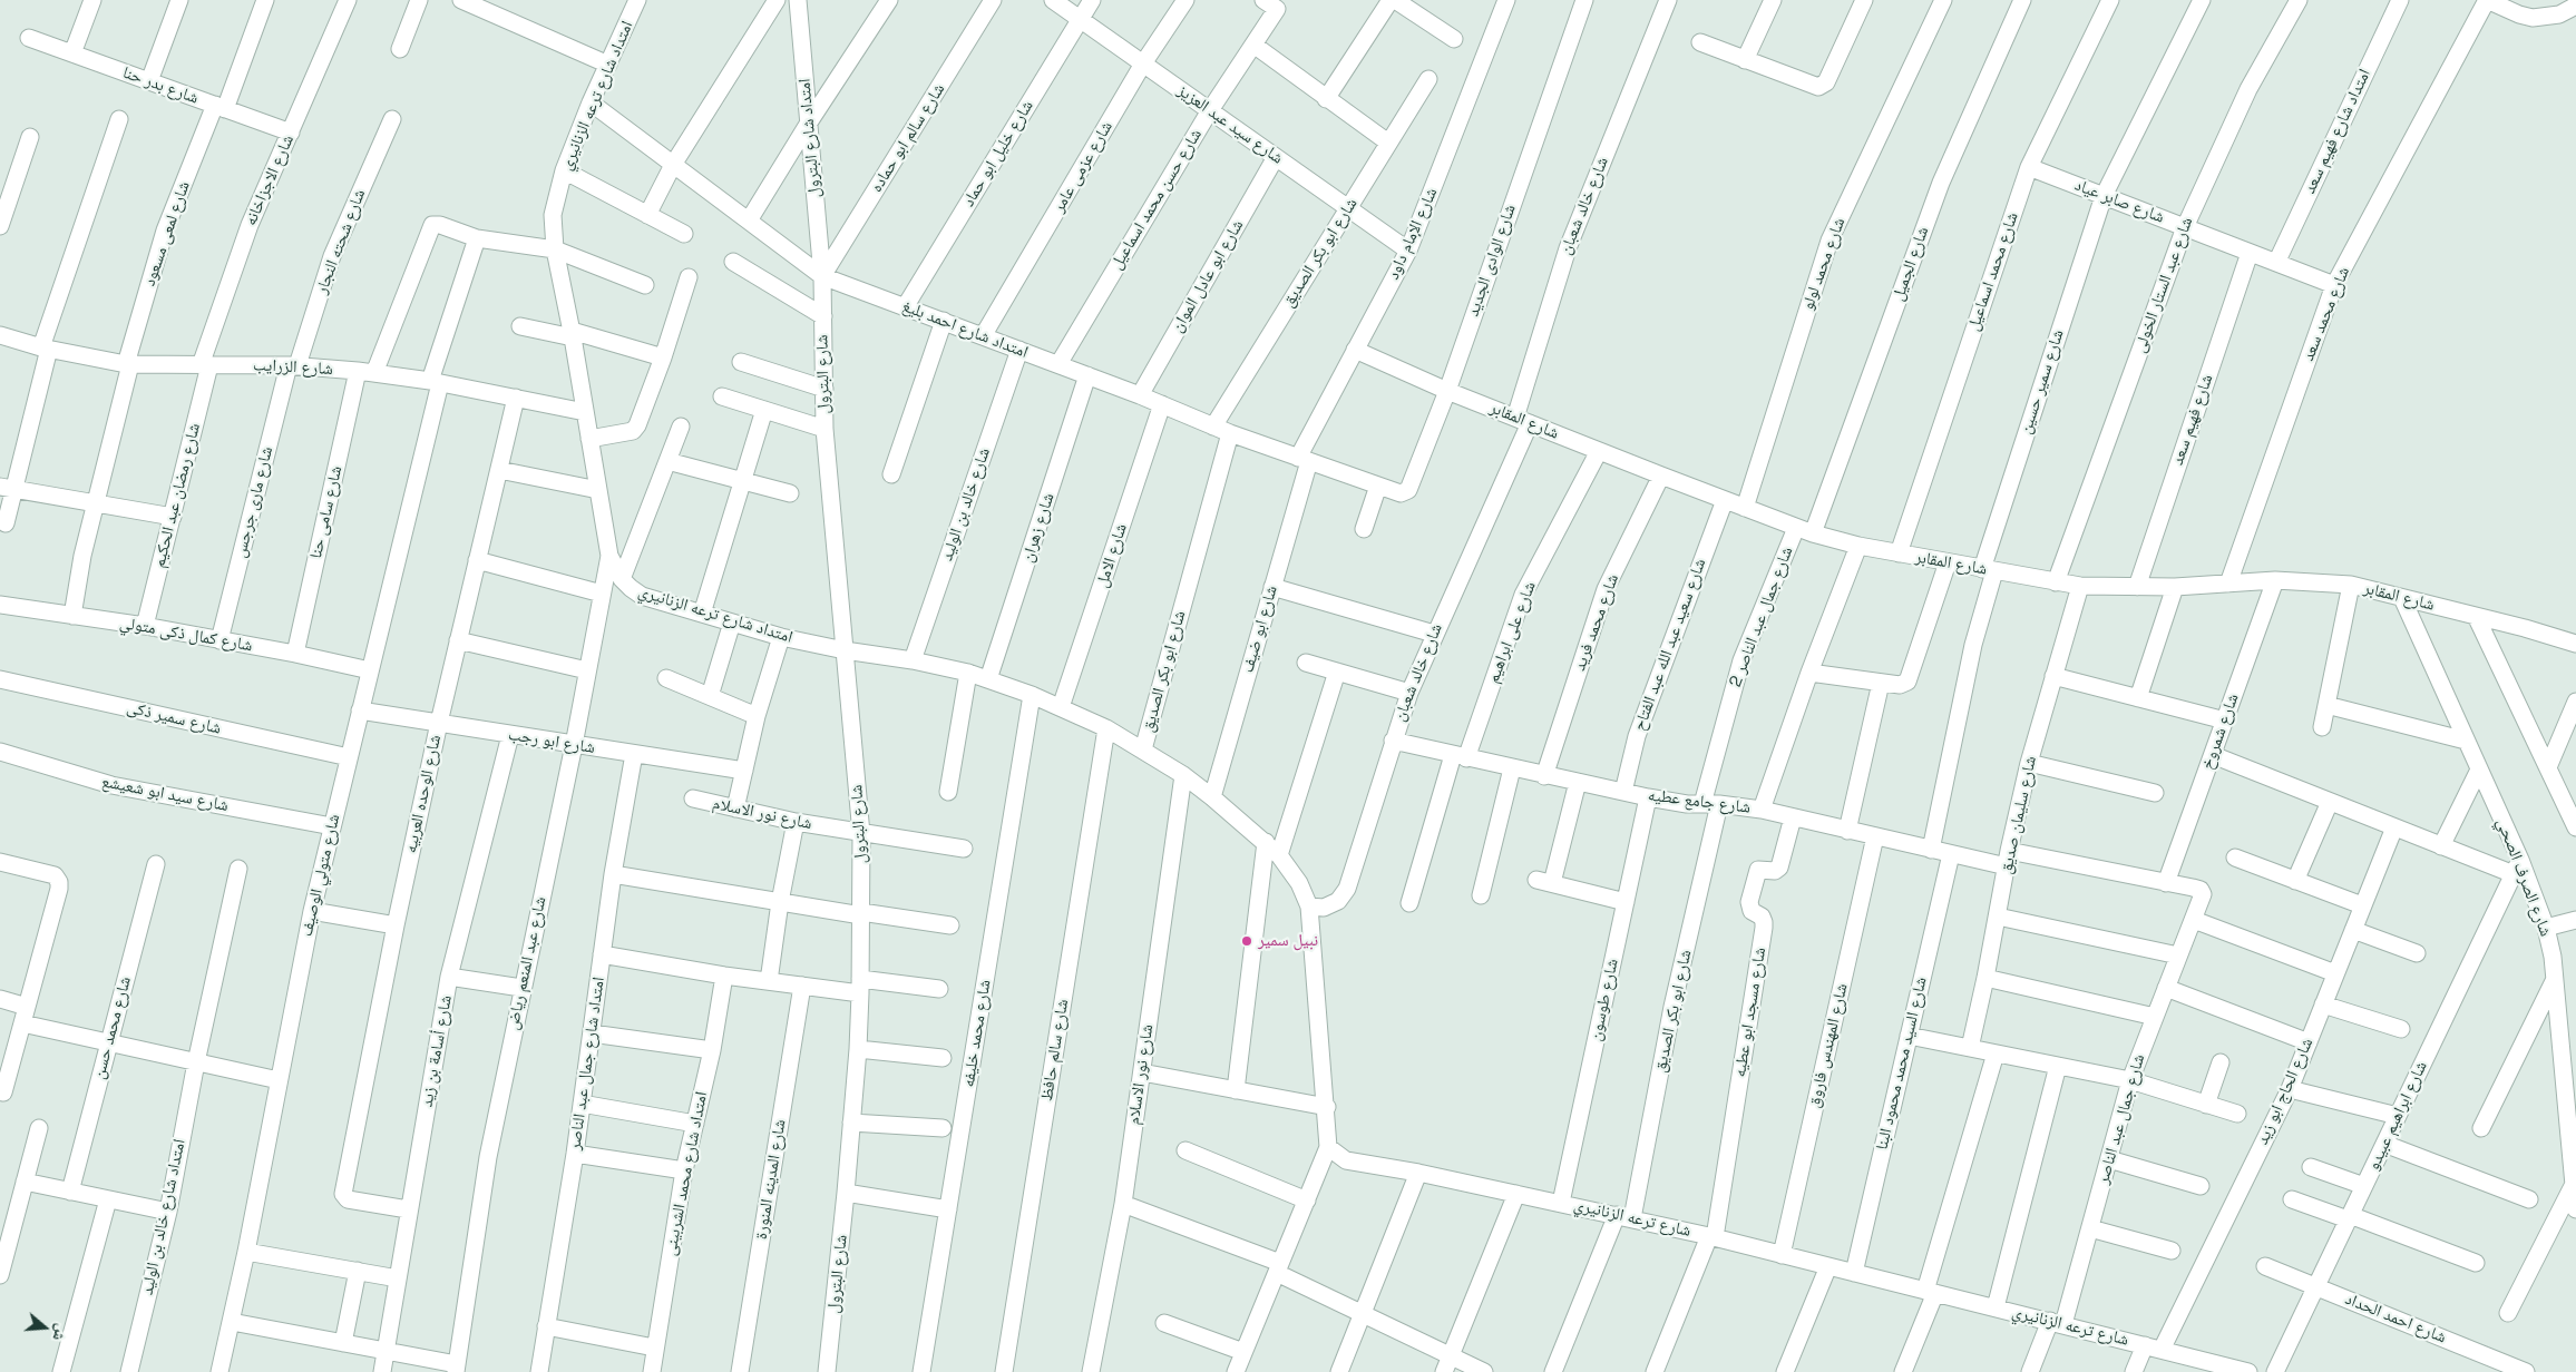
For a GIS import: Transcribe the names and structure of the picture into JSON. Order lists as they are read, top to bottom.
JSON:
{
  "streets": {
    "street": [
      "شارع بدر حنا",
      "امتداد شارع ترعه الزنانيري",
      "شارع سيد عبد العزيز",
      "امتداد شارع فهيم سعد",
      "امتداد شارع البترول",
      "شارع سالم ابو حماده",
      "شارع خليل ابو حماد",
      "شارع عزمى عامر",
      "شارع الاجزاخانه",
      "شارع حسن محمد اسماعيل",
      "شارع صابر عياد",
      "شارع خالد شعبان",
      "شارع لمعى مسعود",
      "شارع الإمام داود",
      "شارع شحته النجار",
      "شارع ابو بكر الصديق",
      "شارع الوادى الجديد",
      "شارع محمد لولو",
      "شارع الجميل",
      "شارع محمد اسماعيل",
      "شارع ابو عادل الموان",
      "شارع عبد الستار الخولى",
      "شارع محمد سعد",
      "امتداد شارع احمد بليغ",
      "شارع الزرايب",
      "شارع البترول",
      "شارع سمير حسين",
      "شارع فهيم سعد",
      "شارع المقابر",
      "شارع رمضان عبد الحكيم",
      "شارع مارى جرجس",
      "شارع خالد بن الوليد",
      "شارع سامى حنا",
      "شارع زهران",
      "شارع الامل",
      "شارع جمال عبد الناصر 2",
      "شارع محمد فريد",
      "شارع ابو ضيف",
      "شارع على ابراهيم",
      "شارع كمال ذكى متولي",
      "شارع سعيد عبد الله عبد الفتاح",
      "شارع سمير ذكى",
      "شارع شمروخ",
      "شارع ابو رجب",
      "شارع سيد ابو شعيشع",
      "شارع الوحده العربيه",
      "شارع جامع عطيه",
      "شارع نور الاسلام",
      "شارع سليمان صديق",
      "شارع متولي الوصيف",
      "شارع الصرف الصحي",
      "شارع عبد المنعم رياض",
      "شارع طوسون",
      "شارع مسجد ابو عطيه",
      "شارع محمد حسن",
      "شارع محمد خليفه",
      "شارع المهندس فاروق",
      "شارع سالم حافظ",
      "شارع أسامة بن زيد",
      "امتداد شارع جمال عبد الناصر",
      "شارع السيد محمد محمود البنا",
      "شارع الحاج ابو زيد",
      "شارع ابراهيم عبيدو",
      "شارع جمال عبد الناصر",
      "امتداد شارع محمد الشربينى",
      "شارع المدينه المنورة",
      "امتداد شارع خالد بن الوليد",
      "شارع ترعه الزنانيري",
      "شارع احمد الحداد"
    ]
  },
  "crossings": [
    ["شارع بدر حنا", "شارع الاجزاخانه"],
    ["شارع بدر حنا", "شارع لمعى مسعود"],
    ["امتداد شارع ترعه الزنانيري", "شارع ابو بكر الصديق"],
    ["امتداد شارع ترعه الزنانيري", "امتداد شارع احمد بليغ"],
    ["امتداد شارع ترعه الزنانيري", "شارع الزرايب"],
    ["امتداد شارع ترعه الزنانيري", "شارع البترول"],
    ["امتداد شارع ترعه الزنانيري", "شارع خالد بن الوليد"],
    ["امتداد شارع ترعه الزنانيري", "شارع زهران"],
    ["امتداد شارع ترعه الزنانيري", "شارع الامل"],
    ["امتداد شارع ترعه الزنانيري", "شارع ابو ضيف"],
    ["امتداد شارع ترعه الزنانيري", "شارع نور الاسلام"],
    ["امتداد شارع ترعه الزنانيري", "شارع عبد المنعم رياض"],
    ["امتداد شارع ترعه الزنانيري", "شارع محمد خليفه"],
    ["امتداد شارع ترعه الزنانيري", "شارع سالم حافظ"],
    ["شارع سيد عبد العزيز", "شارع خليل ابو حماد"],
    ["شارع سيد عبد العزيز", "شارع عزمى عامر"],
    ["شارع سيد عبد العزيز", "شارع حسن محمد اسماعيل"],
    ["شارع سيد عبد العزيز", "شارع الإمام داود"],
    ["شارع سيد عبد العزيز", "شارع ابو بكر الصديق"],
    ["شارع سيد عبد العزيز", "شارع ابو عادل الموان"],
    ["امتداد شارع فهيم سعد", "شارع صابر عياد"],
    ["امتداد شارع البترول", "شارع سالم ابو حماده"],
    ["امتداد شارع البترول", "امتداد شارع احمد بليغ"],
    ["امتداد شارع البترول", "شارع البترول"],
    ["شارع سالم ابو حماده", "امتداد شارع احمد بليغ"],
    ["شارع سالم ابو حماده", "شارع البترول"],
    ["شارع خليل ابو حماد", "امتداد شارع احمد بليغ"],
    ["شارع عزمى عامر", "امتداد شارع احمد بليغ"],
    ["شارع الاجزاخانه", "شارع الزرايب"],
    ["شارع الاجزاخانه", "شارع رمضان عبد الحكيم"],
    ["شارع حسن محمد اسماعيل", "امتداد شارع احمد بليغ"],
    ["شارع صابر عياد", "شارع محمد اسماعيل"],
    ["شارع صابر عياد", "شارع عبد الستار الخولى"],
    ["شارع صابر عياد", "شارع محمد سعد"],
    ["شارع صابر عياد", "شارع سمير حسين"],
    ["شارع صابر عياد", "شارع فهيم سعد"],
    ["شارع خالد شعبان", "شارع المقابر"],
    ["شارع خالد شعبان", "شارع جامع عطيه"],
    ["شارع لمعى مسعود", "شارع الزرايب"],
    ["شارع لمعى مسعود", "شارع كمال ذكى متولي"],
    ["شارع الإمام داود", "امتداد شارع احمد بليغ"],
    ["شارع الإمام داود", "شارع المقابر"],
    ["شارع الإمام داود", "شارع ابو ضيف"],
    ["شارع شحته النجار", "شارع الزرايب"],
    ["شارع شحته النجار", "شارع مارى جرجس"],
    ["شارع ابو بكر الصديق", "امتداد شارع احمد بليغ"],
    ["شارع ابو بكر الصديق", "شارع جمال عبد الناصر 2"],
    ["شارع ابو بكر الصديق", "شارع جامع عطيه"],
    ["شارع ابو بكر الصديق", "شارع ترعه الزنانيري"],
    ["شارع الوادى الجديد", "امتداد شارع احمد بليغ"],
    ["شارع الوادى الجديد", "شارع المقابر"],
    ["شارع محمد لولو", "شارع المقابر"],
    ["شارع الجميل", "شارع المقابر"],
    ["شارع محمد اسماعيل", "شارع المقابر"],
    ["شارع ابو عادل الموان", "امتداد شارع احمد بليغ"],
    ["شارع عبد الستار الخولى", "شارع المقابر"],
    ["شارع محمد سعد", "شارع المقابر"],
    ["امتداد شارع احمد بليغ", "شارع البترول"],
    ["امتداد شارع احمد بليغ", "شارع خالد بن الوليد"],
    ["امتداد شارع احمد بليغ", "شارع زهران"],
    ["امتداد شارع احمد بليغ", "شارع الامل"],
    ["امتداد شارع احمد بليغ", "شارع ابو ضيف"],
    ["شارع الزرايب", "شارع رمضان عبد الحكيم"],
    ["شارع الزرايب", "شارع مارى جرجس"],
    ["شارع الزرايب", "شارع سامى حنا"],
    ["شارع الزرايب", "شارع الوحده العربيه"],
    ["شارع الزرايب", "شارع متولي الوصيف"],
    ["شارع البترول", "شارع نور الاسلام"],
    ["شارع سمير حسين", "شارع المقابر"],
    ["شارع فهيم سعد", "شارع المقابر"],
    ["شارع المقابر", "شارع جمال عبد الناصر 2"],
    ["شارع المقابر", "شارع محمد فريد"],
    ["شارع المقابر", "شارع على ابراهيم"],
    ["شارع المقابر", "شارع سعيد عبد الله عبد الفتاح"],
    ["شارع المقابر", "شارع شمروخ"],
    ["شارع المقابر", "شارع سليمان صديق"],
    ["شارع المقابر", "شارع الصرف الصحي"],
    ["شارع رمضان عبد الحكيم", "شارع كمال ذكى متولي"],
    ["شارع مارى جرجس", "شارع كمال ذكى متولي"],
    ["شارع سامى حنا", "شارع كمال ذكى متولي"],
    ["شارع سامى حنا", "شارع متولي الوصيف"],
    ["شارع جمال عبد الناصر 2", "شارع جامع عطيه"],
    ["شارع محمد فريد", "شارع جامع عطيه"],
    ["شارع على ابراهيم", "شارع جامع عطيه"],
    ["شارع كمال ذكى متولي", "شارع متولي الوصيف"],
    ["شارع سعيد عبد الله عبد الفتاح", "شارع جامع عطيه"],
    ["شارع سمير ذكى", "شارع متولي الوصيف"],
    ["شارع شمروخ", "شارع جامع عطيه"],
    ["شارع شمروخ", "شارع جمال عبد الناصر"],
    ["شارع ابو رجب", "شارع الوحده العربيه"],
    ["شارع ابو رجب", "شارع متولي الوصيف"],
    ["شارع ابو رجب", "شارع عبد المنعم رياض"],
    ["شارع ابو رجب", "شارع أسامة بن زيد"],
    ["شارع ابو رجب", "امتداد شارع جمال عبد الناصر"],
    ["شارع سيد ابو شعيشع", "شارع متولي الوصيف"],
    ["شارع الوحده العربيه", "شارع أسامة بن زيد"],
    ["شارع جامع عطيه", "شارع سليمان صديق"],
    ["شارع جامع عطيه", "شارع طوسون"],
    ["شارع جامع عطيه", "شارع مسجد ابو عطيه"],
    ["شارع جامع عطيه", "شارع المهندس فاروق"],
    ["شارع جامع عطيه", "شارع السيد محمد محمود البنا"],
    ["شارع جامع عطيه", "شارع جمال عبد الناصر"],
    ["شارع الصرف الصحي", "شارع ابراهيم عبيدو"],
    ["شارع طوسون", "شارع ترعه الزنانيري"],
    ["شارع مسجد ابو عطيه", "شارع ترعه الزنانيري"],
    ["شارع المهندس فاروق", "شارع ترعه الزنانيري"],
    ["شارع السيد محمد محمود البنا", "شارع ترعه الزنانيري"],
    ["شارع الحاج ابو زيد", "شارع ترعه الزنانيري"],
    ["شارع ابراهيم عبيدو", "شارع احمد الحداد"],
    ["شارع جمال عبد الناصر", "شارع ترعه الزنانيري"]
  ],
  "places": ["نبيل سمير"],
  "north": "right"
}
